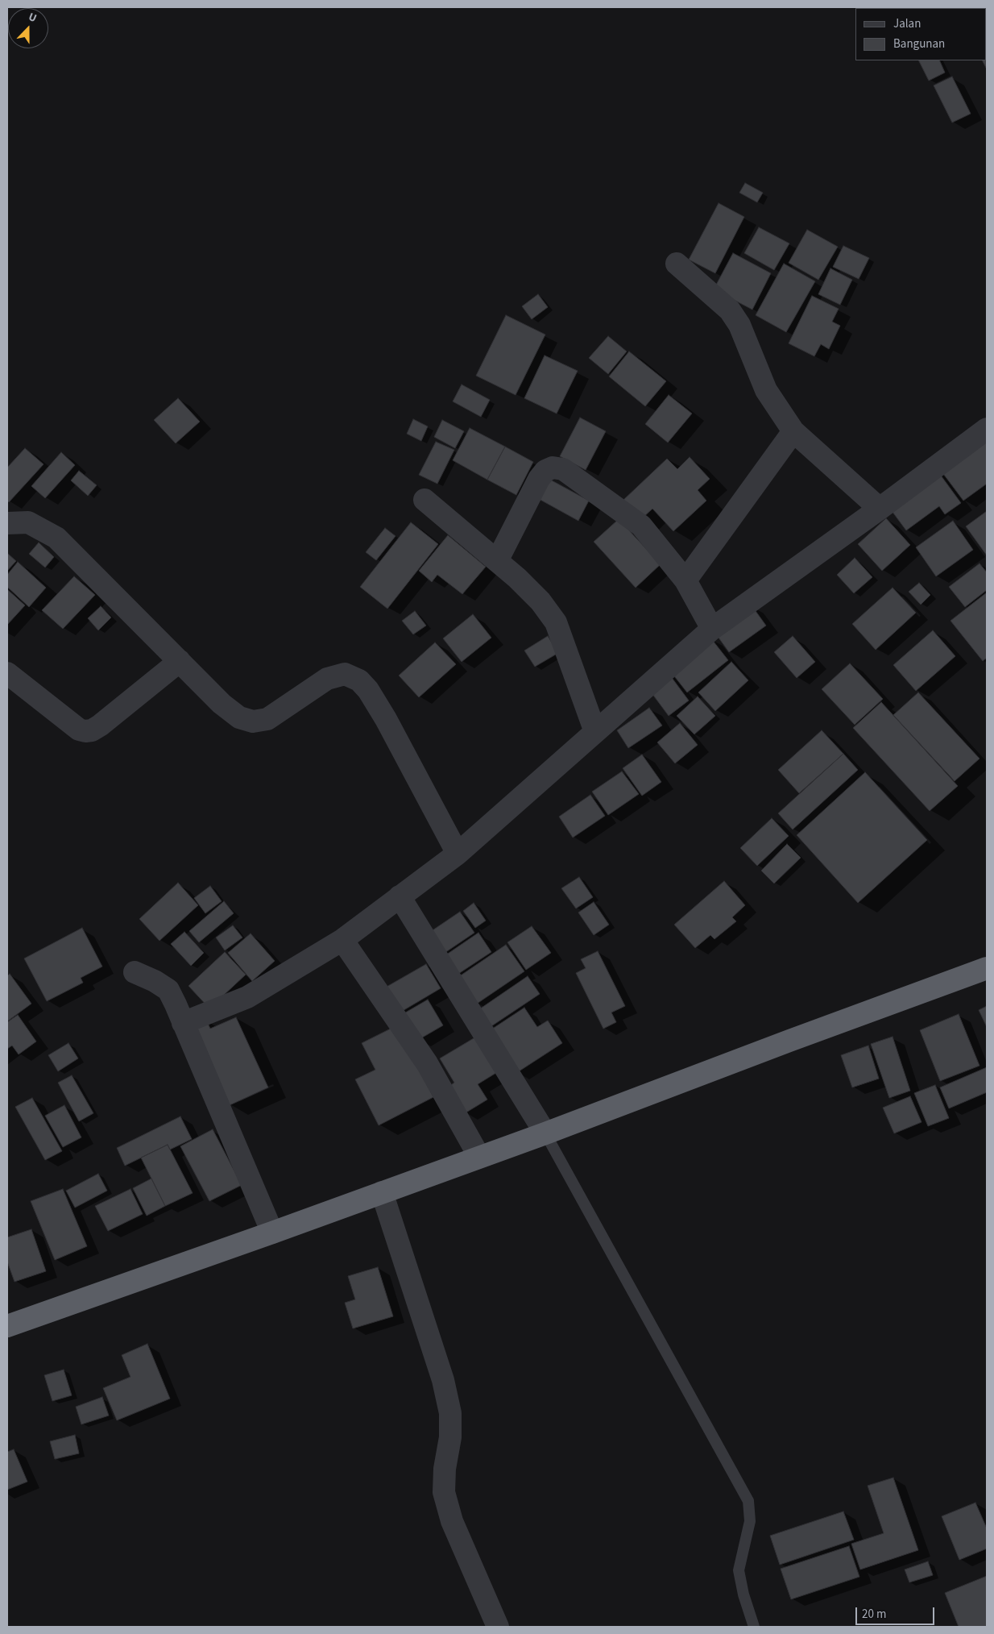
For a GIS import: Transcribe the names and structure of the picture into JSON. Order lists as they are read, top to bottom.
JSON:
{
  "legend": ["Jalan", "Bangunan"],
  "scale_bar": "20 m",
  "north": "top"
}
